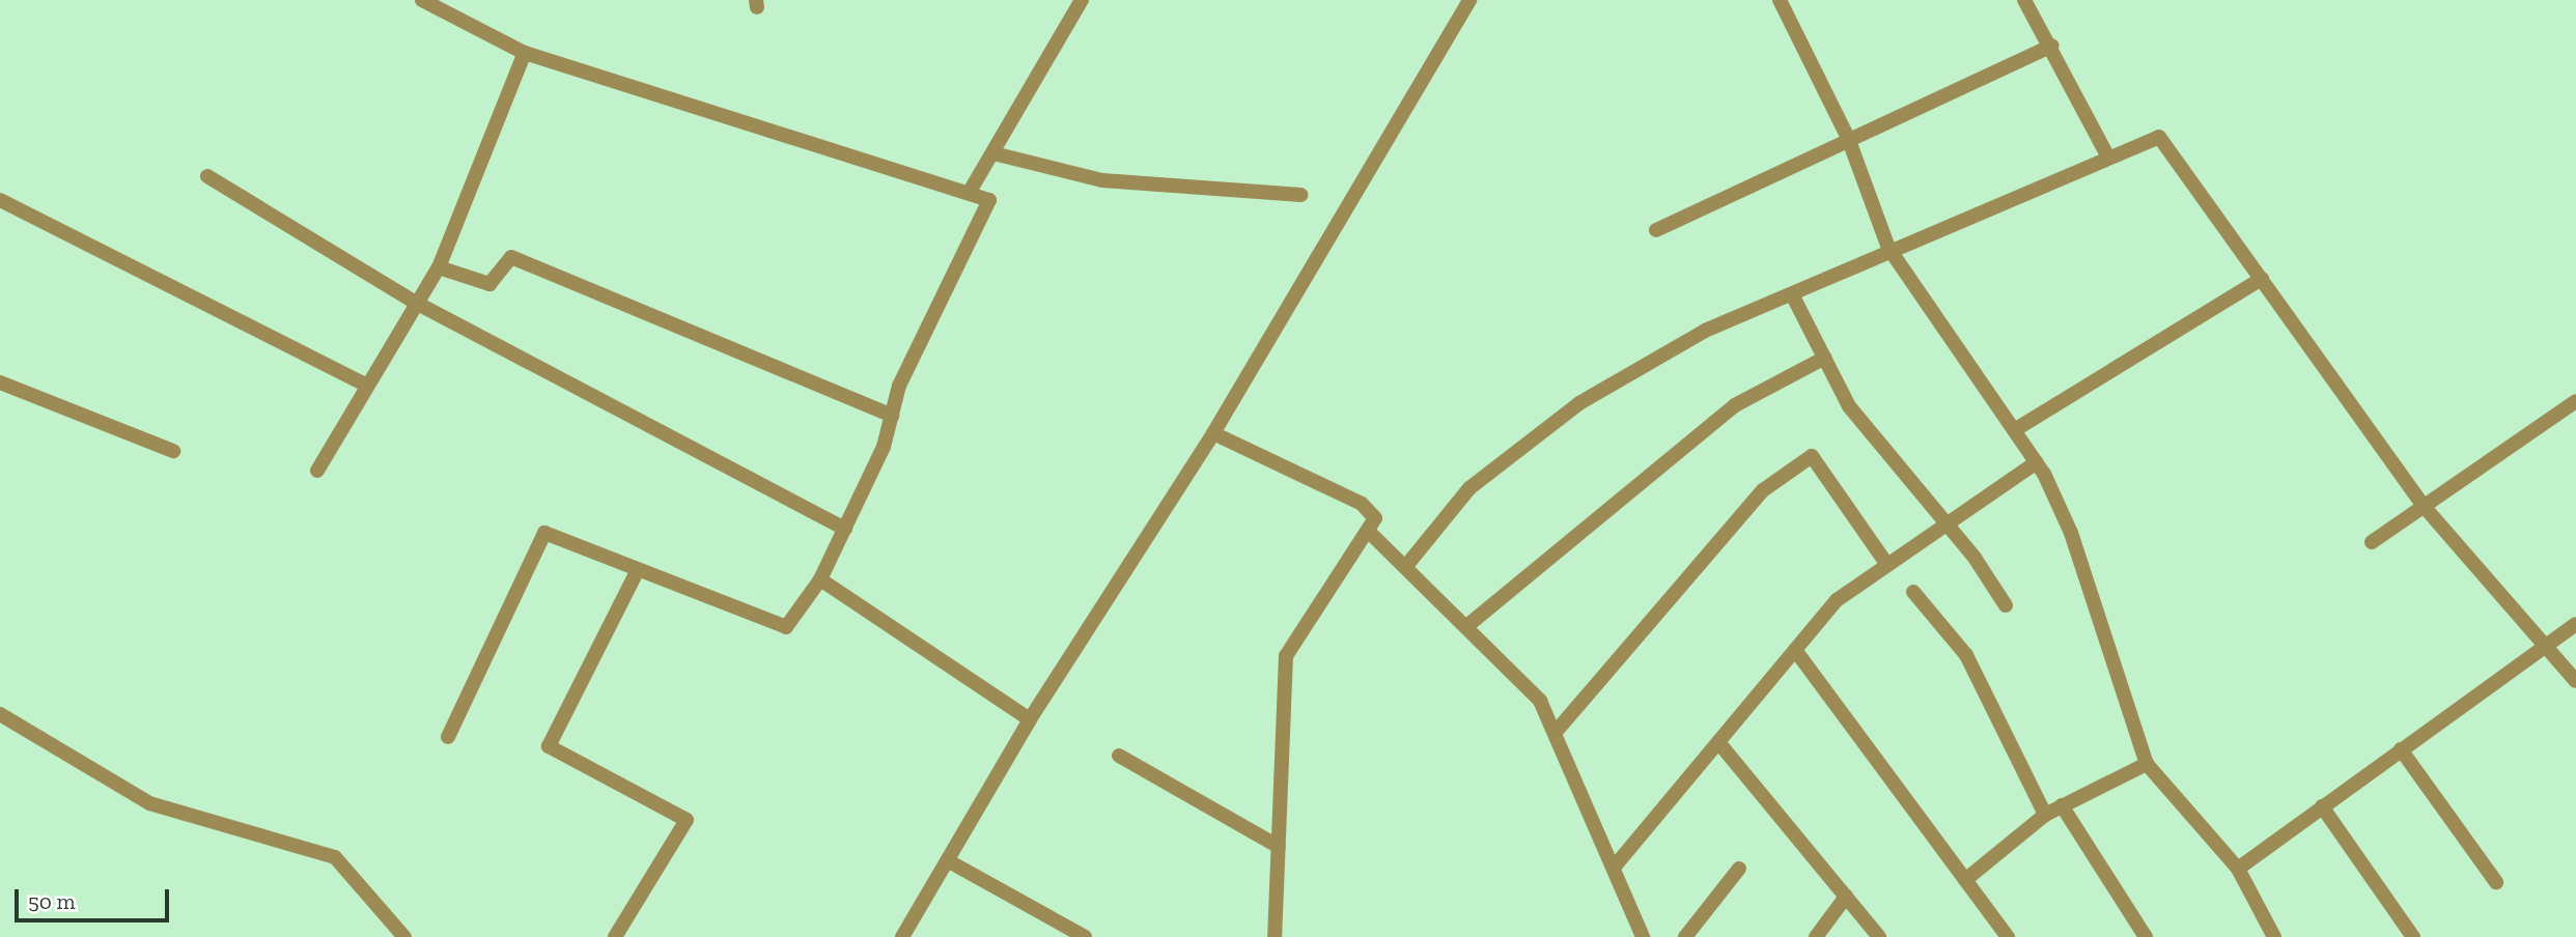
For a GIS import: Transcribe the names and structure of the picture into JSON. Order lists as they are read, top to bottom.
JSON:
{
  "scale_bar": "50 m"
}
